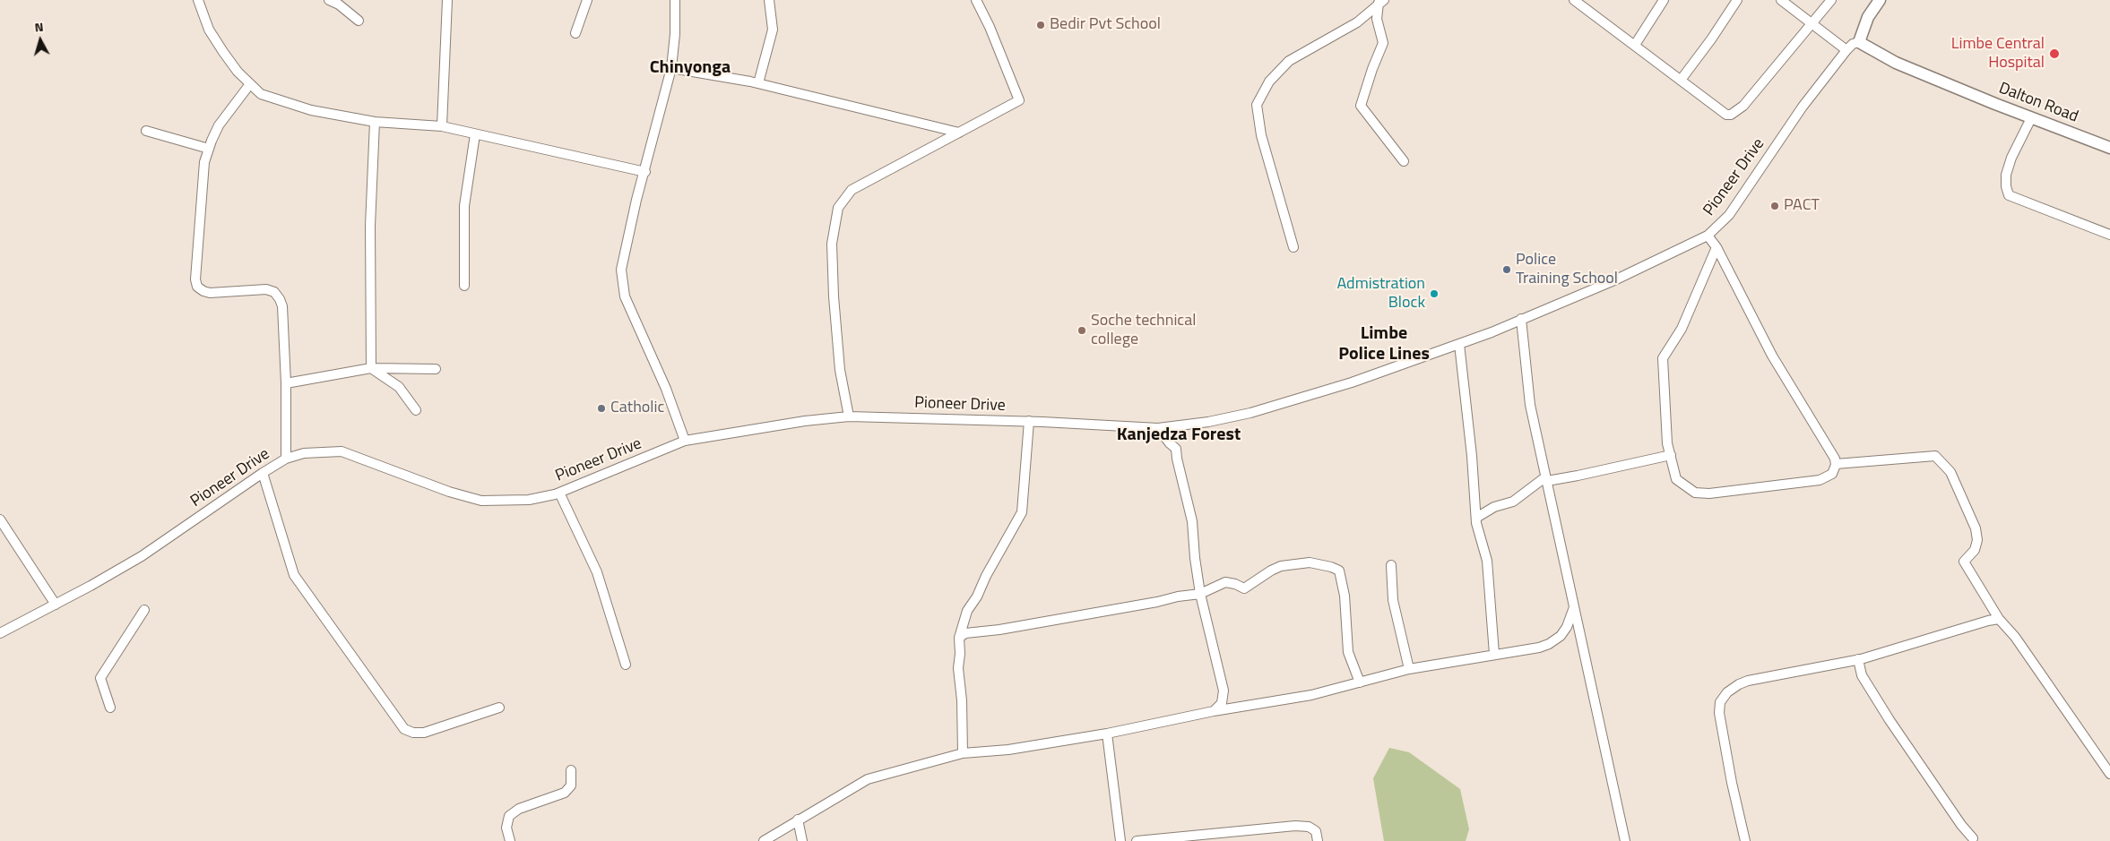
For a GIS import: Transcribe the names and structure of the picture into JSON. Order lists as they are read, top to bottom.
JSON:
{
  "streets": {
    "main road": ["Dalton Road"],
    "street": ["Pioneer Drive"]
  },
  "crossings": [
    ["Dalton Road", "Pioneer Drive"]
  ],
  "districts": ["Chinyonga", "Limbe Police Lines", "Kanjedza Forest"],
  "places": [
    "Bedir Pvt School",
    "Limbe Central Hospital",
    "PACT",
    "Police Training School",
    "Admistration Block",
    "Soche technical college",
    "Catholic"
  ],
  "north": "top"
}
